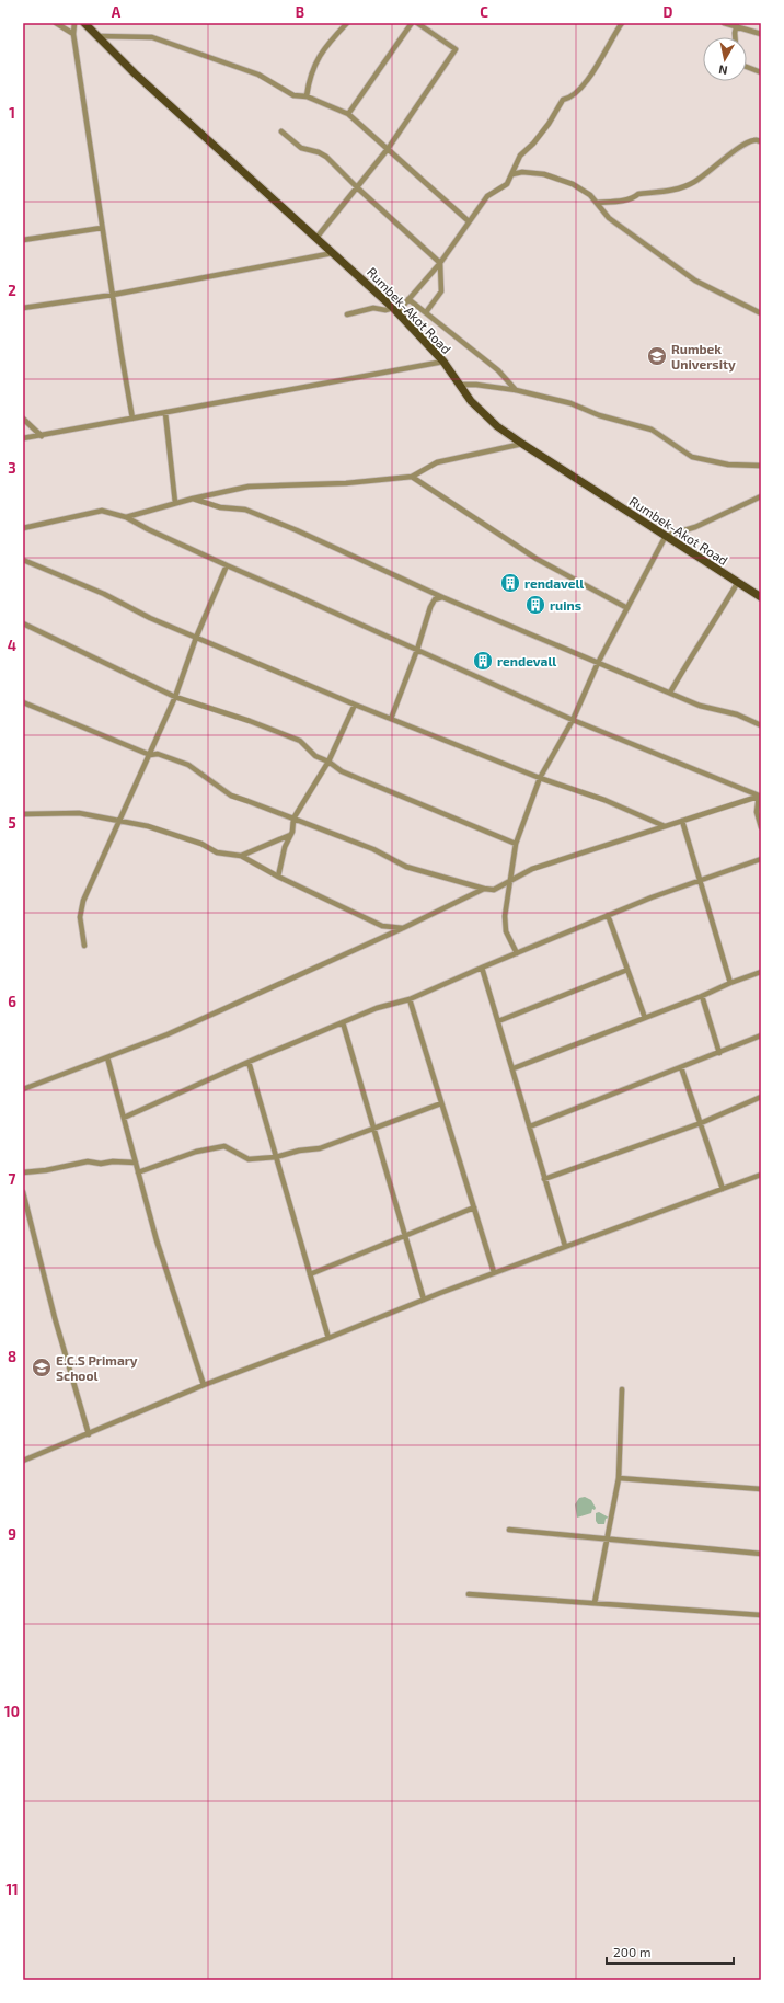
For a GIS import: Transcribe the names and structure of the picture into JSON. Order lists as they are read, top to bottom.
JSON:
{
  "streets": {
    "main road": ["Rumbek-Akot Road"]
  },
  "places": {
    "school or university": ["Rumbek University", "E.C.S Primary School"],
    "building": ["rendavell", "ruins", "rendevall"]
  },
  "scale_bar": "200 m",
  "north": "bottom",
  "grid": {
    "columns": [
      "A",
      "B",
      "C",
      "D"
    ],
    "rows": [
      "1",
      "2",
      "3",
      "4",
      "5",
      "6",
      "7",
      "8",
      "9",
      "10",
      "11"
    ]
  }
}
